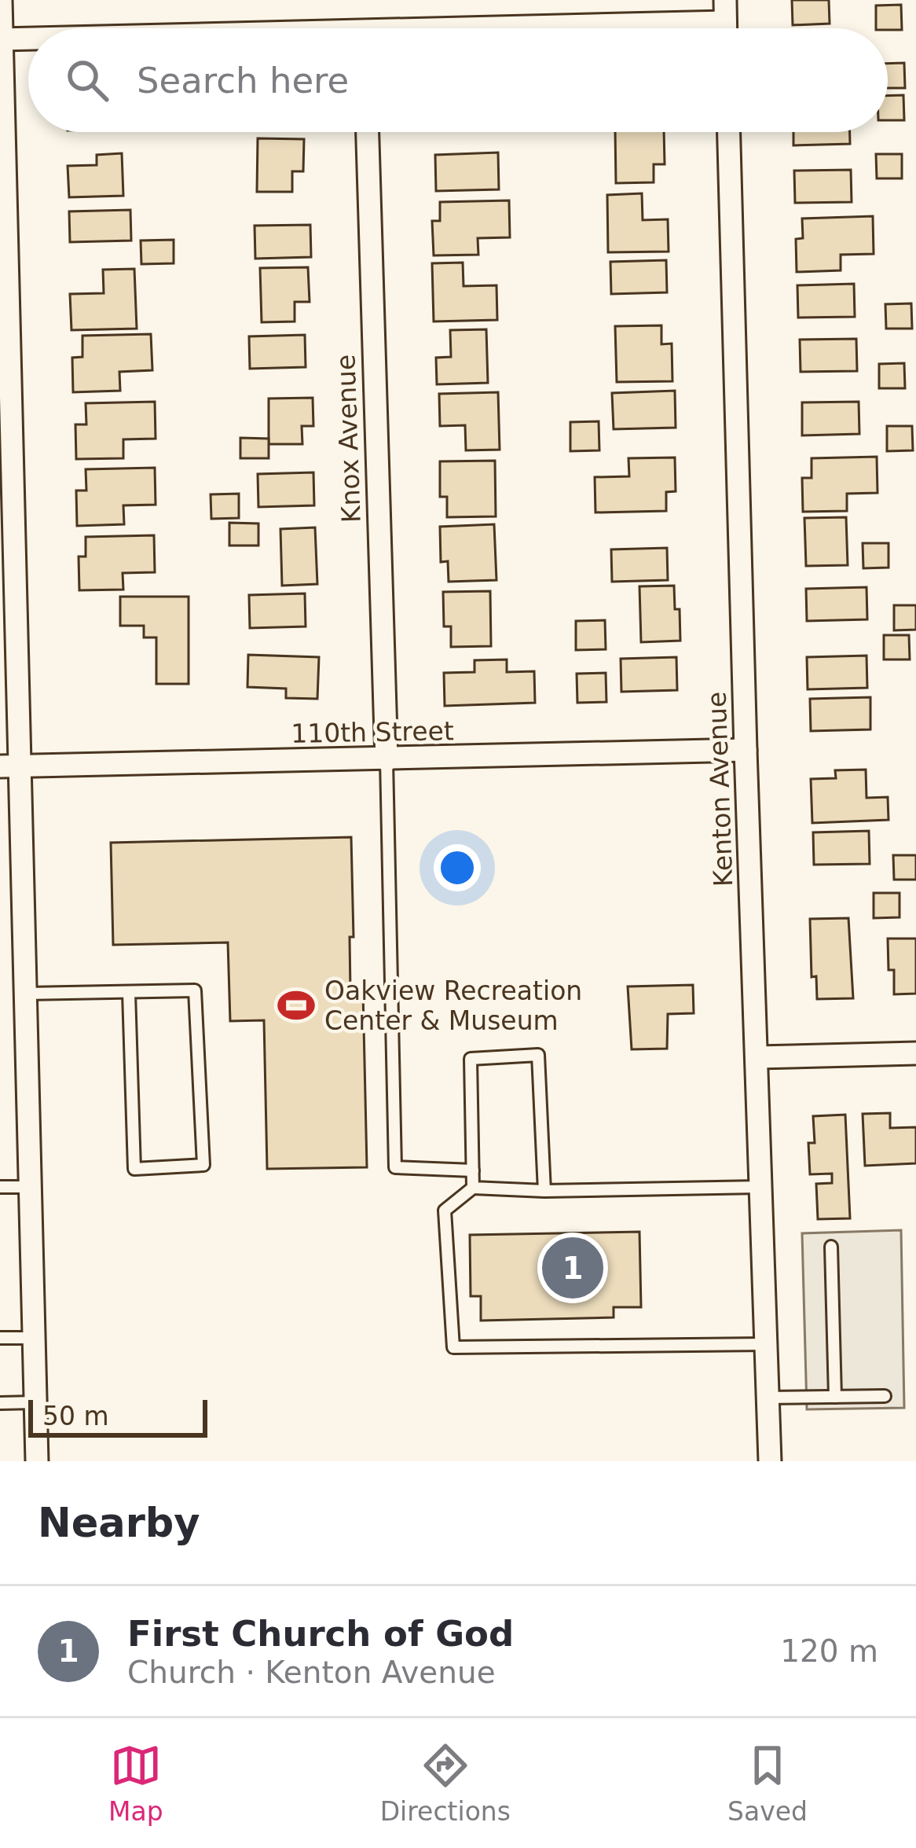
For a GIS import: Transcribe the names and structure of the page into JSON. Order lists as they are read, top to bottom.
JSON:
{
  "streets": {
    "street": ["Knox Avenue", "110th Street", "Kenton Avenue"]
  },
  "crossings": [
    ["Knox Avenue", "110th Street"],
    ["110th Street", "Kenton Avenue"]
  ],
  "places": {
    "sports": ["Oakview Recreation Center & Museum"]
  },
  "scale_bar": "50 m",
  "page": {
    "search": "Search here",
    "pins": "1",
    "scale": "50 m",
    "heading": "Nearby",
    "list": [
      {
        "mark": "1",
        "name": "First Church of God",
        "note": "Church · Kenton Avenue",
        "value": "120 m"
      }
    ],
    "nav": ["Map", "Directions", "Saved"]
  }
}
